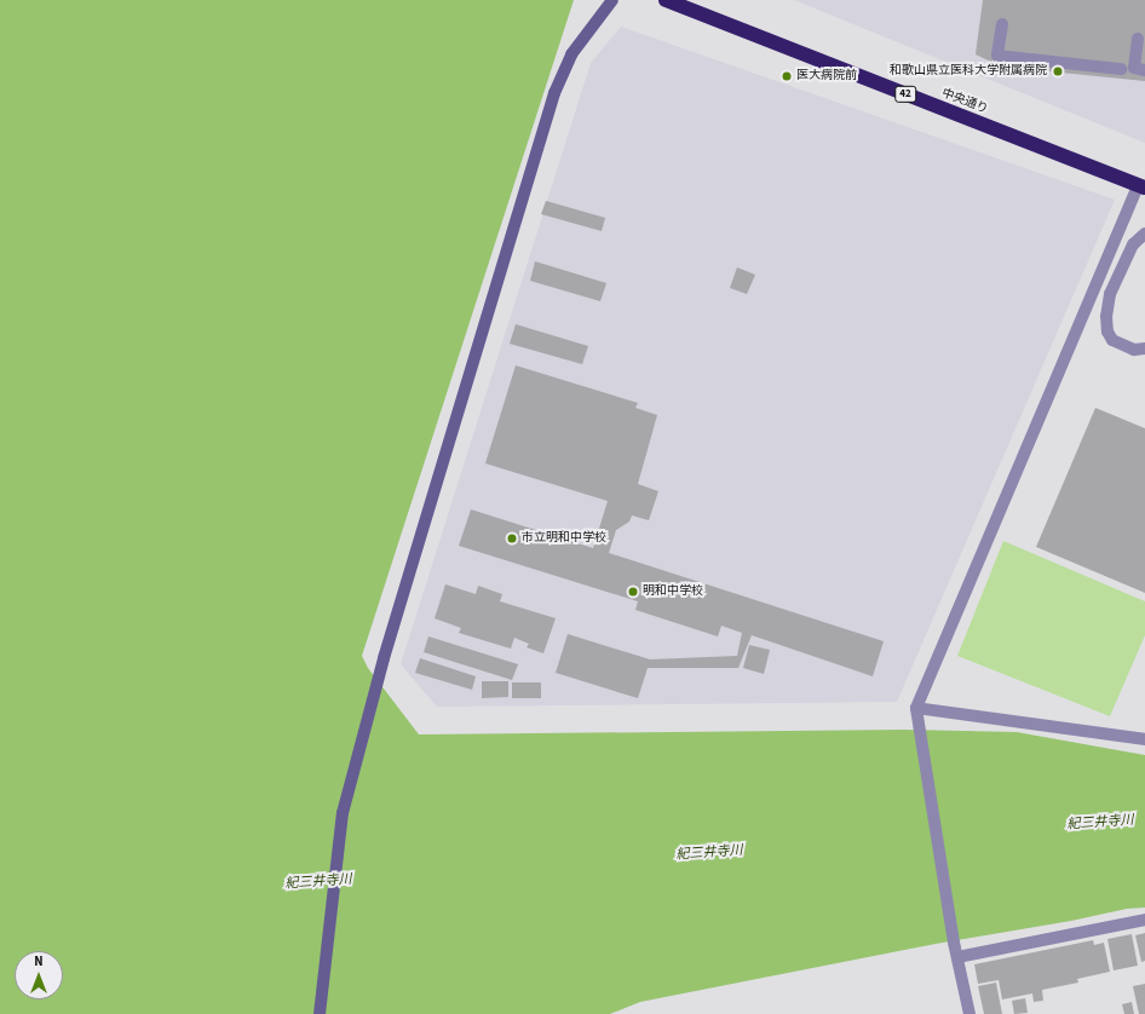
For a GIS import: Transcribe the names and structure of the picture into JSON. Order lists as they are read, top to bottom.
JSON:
{
  "streets": {
    "highway": ["42", "中央通り"]
  },
  "water": ["紀三井寺川"],
  "places": [
    "和歌山県立医科大学附属病院",
    "医大病院前",
    "市立明和中学校",
    "明和中学校"
  ],
  "north": "top"
}
